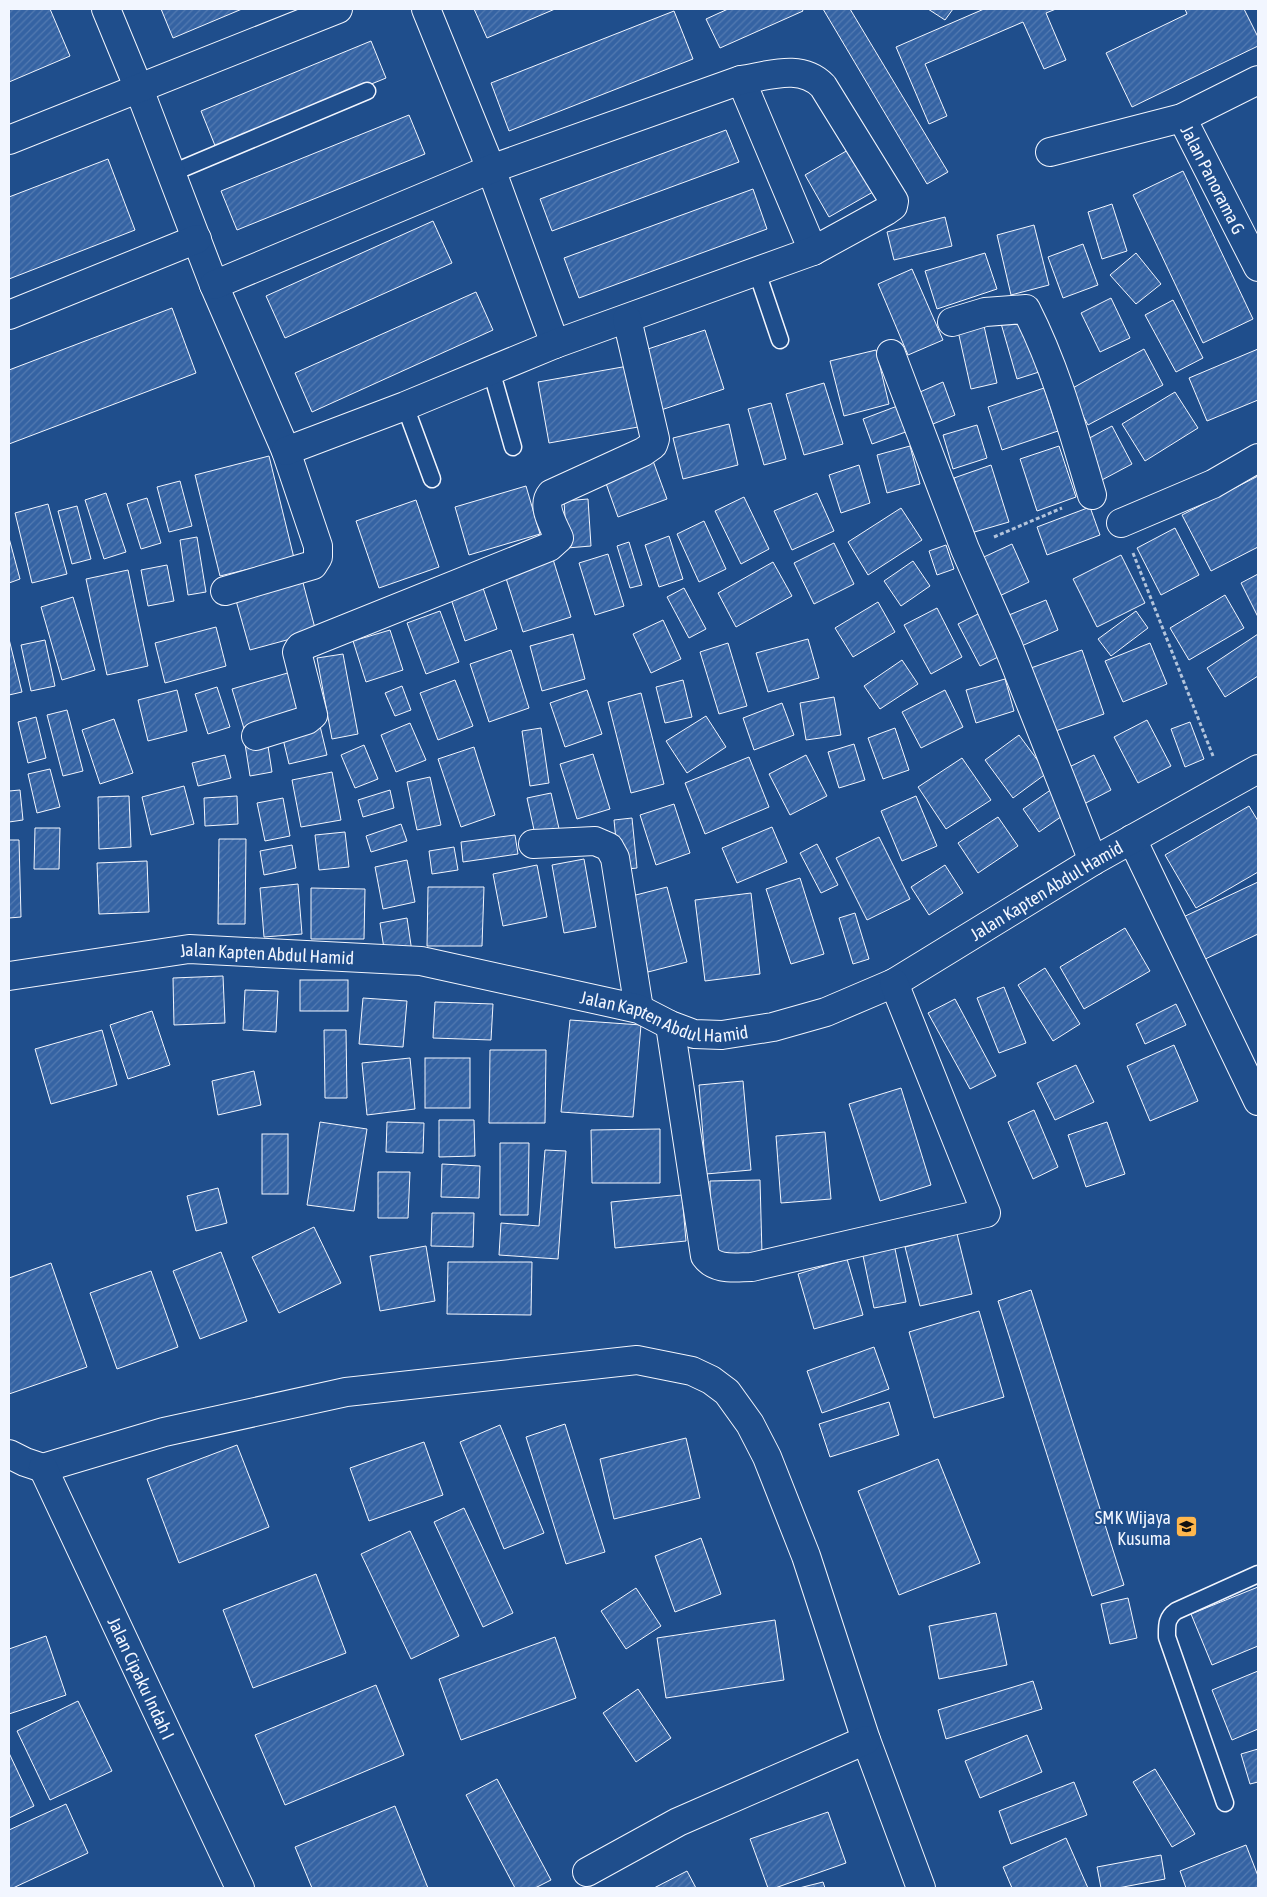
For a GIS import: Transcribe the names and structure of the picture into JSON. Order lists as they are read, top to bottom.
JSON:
{
  "streets": {
    "street": ["Jalan Panorama G", "Jalan Kapten Abdul Hamid", "Jalan Cipaku Indah I"]
  },
  "places": {
    "school or university": ["SMK Wijaya Kusuma"]
  }
}
